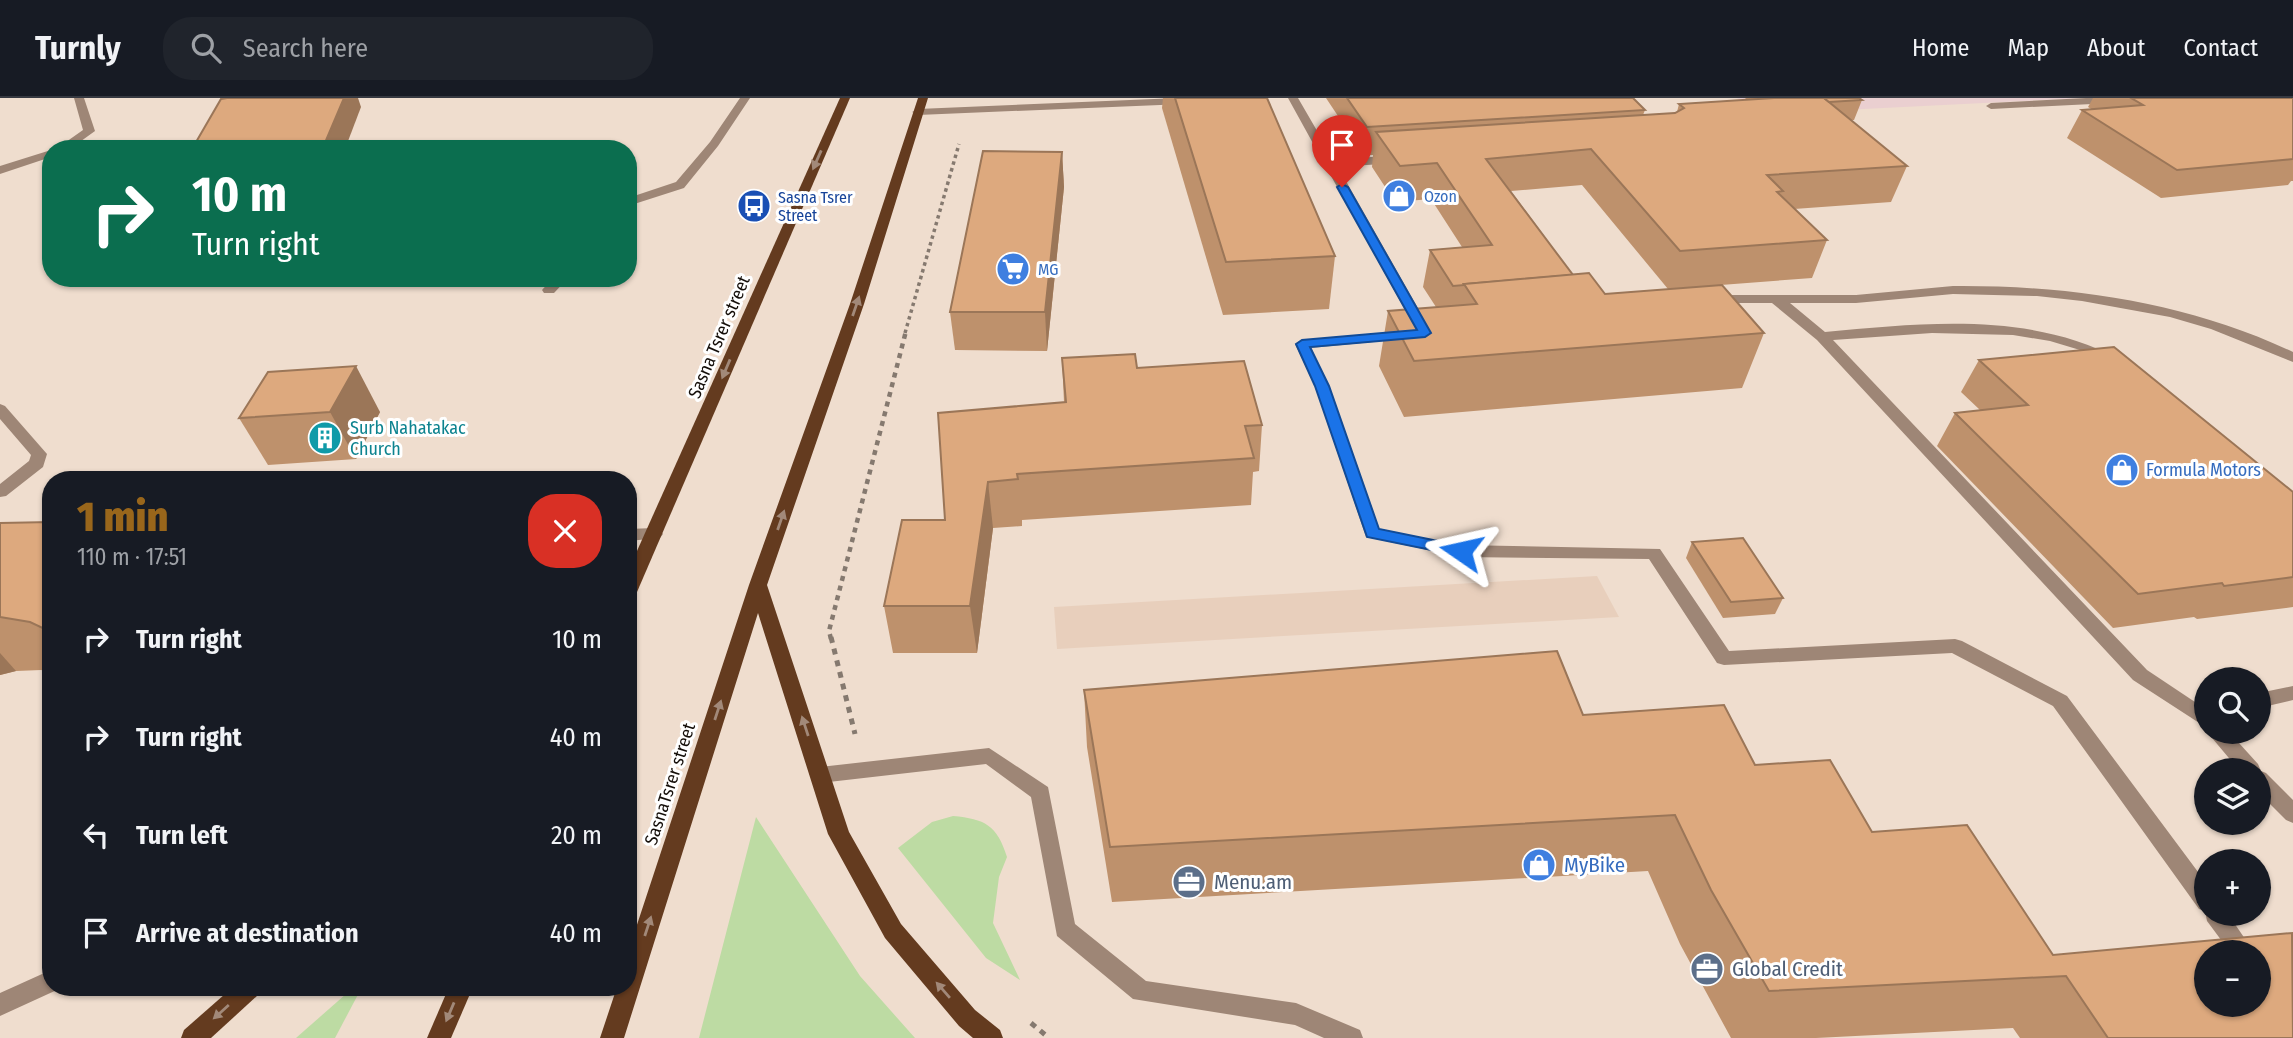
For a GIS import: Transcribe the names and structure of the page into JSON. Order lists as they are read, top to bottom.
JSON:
{
  "streets": {
    "main road": ["Sasna Tsrer street", "SasnaTsrer street"]
  },
  "one_way": ["SasnaTsrer street"],
  "places": {
    "shop": ["Ozon", "Formula Motors", "MyBike"],
    "bus stop": ["Sasna Tsrer Street"],
    "supermarket": ["MG"],
    "building": ["Surb Nahatakac Church"],
    "office": ["Menu.am", "Global Credit"]
  },
  "page": {
    "header": "Turnly",
    "search": "Search here",
    "nav": [
      "Home",
      "Map",
      "About",
      "Contact"
    ],
    "turn": ["10 m", "Turn right"],
    "heading": ["1 min", "110 m · 17:51"],
    "list": [
      {
        "name": "Turn right",
        "value": "10 m"
      },
      {
        "name": "Turn right",
        "value": "40 m"
      },
      {
        "name": "Turn left",
        "value": "20 m"
      },
      {
        "name": "Arrive at destination",
        "value": "40 m"
      }
    ],
    "map_buttons": ["+", "−"]
  }
}
